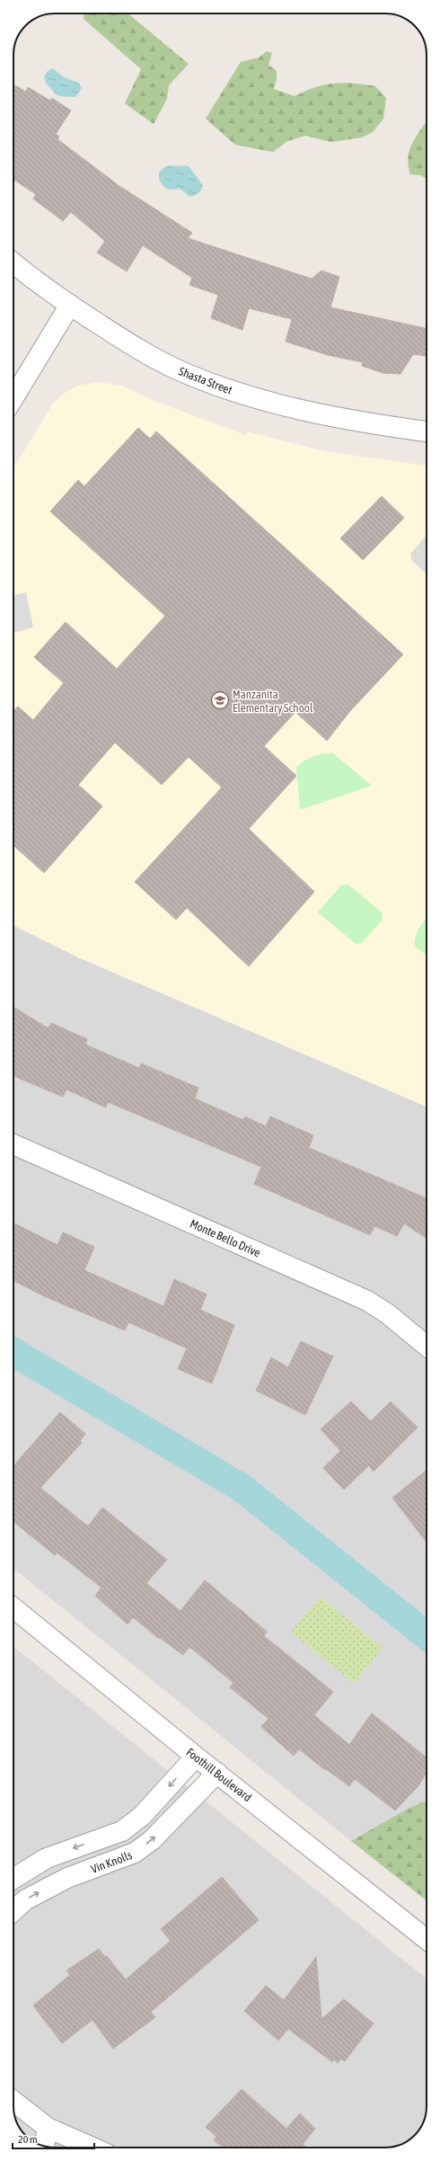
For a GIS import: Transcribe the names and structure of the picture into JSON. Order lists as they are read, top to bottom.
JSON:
{
  "streets": {
    "street": [
      "Shasta Street",
      "Monte Bello Drive",
      "Foothill Boulevard",
      "Vin Knolls"
    ]
  },
  "crossings": [
    ["Foothill Boulevard", "Vin Knolls"]
  ],
  "places": {
    "school or university": ["Manzanita Elementary School"]
  },
  "scale_bar": "20 m"
}
